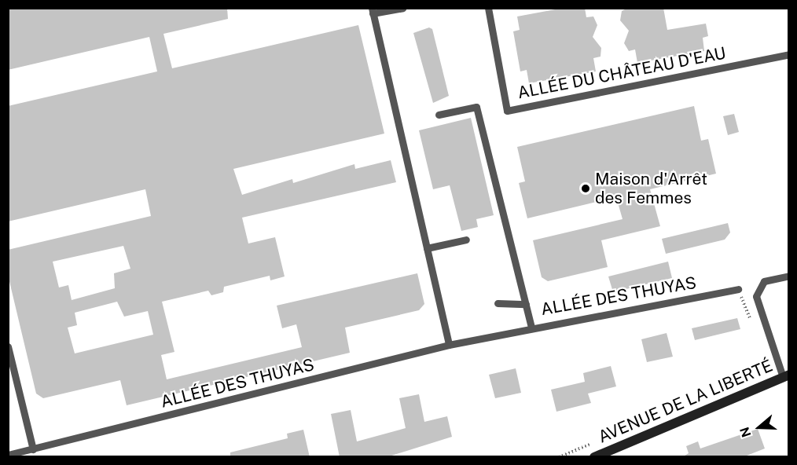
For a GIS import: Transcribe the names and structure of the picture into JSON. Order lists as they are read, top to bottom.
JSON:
{
  "streets": {
    "main road": ["AVENUE DE LA LIBERTÉ"],
    "lane": ["ALLÉE DU CHÂTEAU D'EAU", "ALLÉE DES THUYAS"]
  },
  "places": ["Maison d'Arrêt des Femmes"],
  "north": "left"
}
